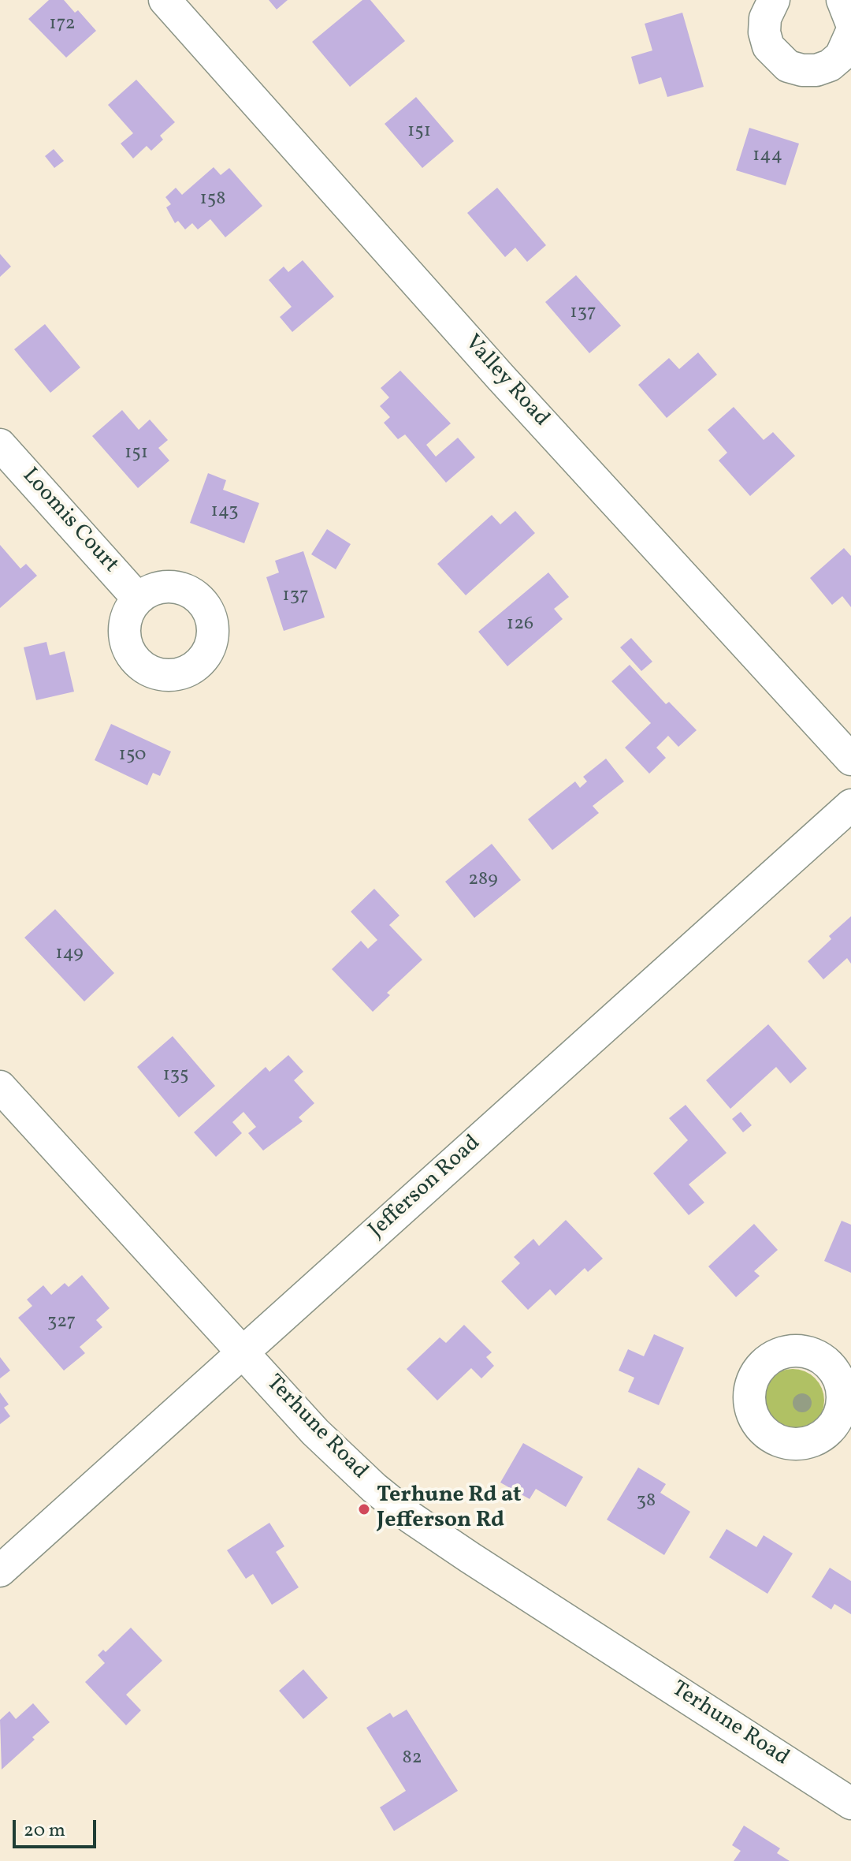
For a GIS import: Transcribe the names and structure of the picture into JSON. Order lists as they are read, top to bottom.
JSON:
{
  "streets": {
    "street": [
      "Valley Road",
      "Loomis Court",
      "Jefferson Road",
      "Terhune Road"
    ]
  },
  "crossings": [
    ["Jefferson Road", "Terhune Road"]
  ],
  "places": ["Terhune Rd at Jefferson Rd"],
  "house_numbers": [
    "172",
    "151",
    "144",
    "158",
    "137",
    "151",
    "143",
    "137",
    "126",
    "150",
    "289",
    "149",
    "135",
    "327",
    "38",
    "82"
  ],
  "scale_bar": "20 m"
}
